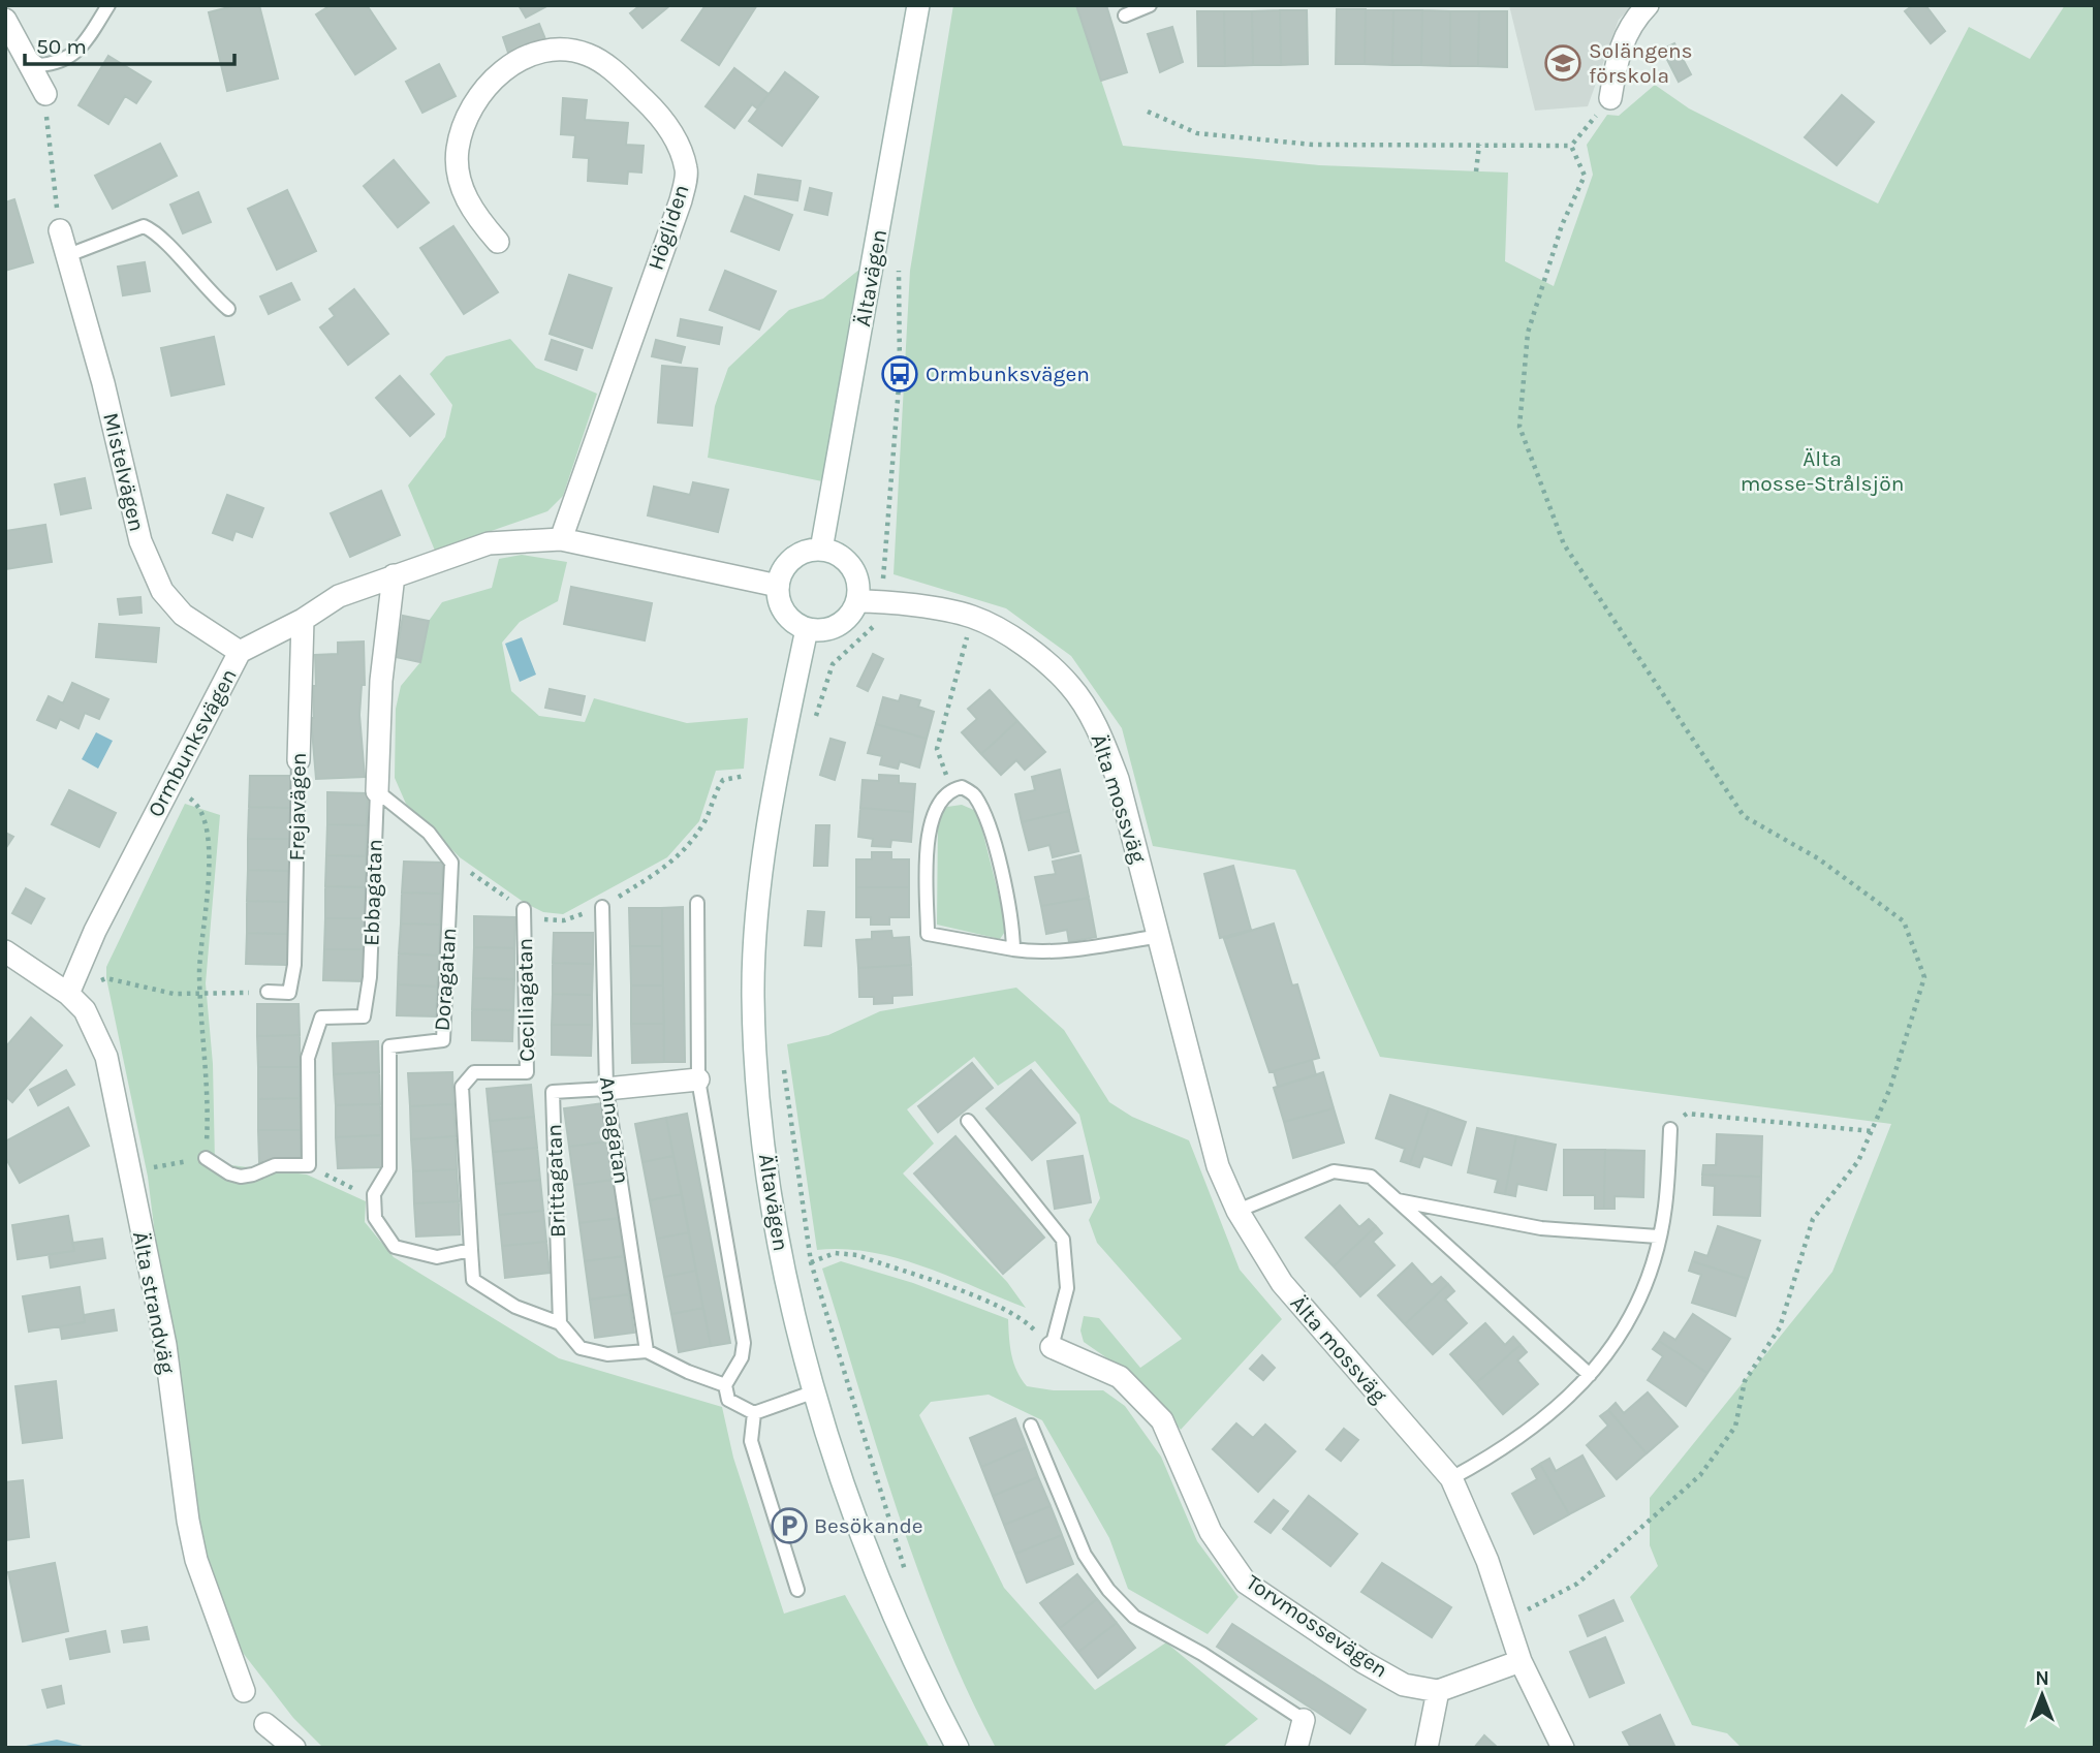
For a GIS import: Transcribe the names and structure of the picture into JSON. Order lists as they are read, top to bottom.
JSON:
{
  "streets": {
    "street": [
      "Högliden",
      "Ältavägen",
      "Mistelvägen",
      "Ormbunksvägen",
      "Älta mossväg",
      "Frejavägen",
      "Ebbagatan",
      "Älta strandväg",
      "Torvmossevägen"
    ],
    "lane": [
      "Doragatan",
      "Ceciliagatan",
      "Annagatan",
      "Brittagatan"
    ]
  },
  "crossings": [
    ["Högliden", "Ormbunksvägen"],
    ["Ältavägen", "Ormbunksvägen"],
    ["Ältavägen", "Älta mossväg"],
    ["Mistelvägen", "Ormbunksvägen"],
    ["Ormbunksvägen", "Älta mossväg"],
    ["Ormbunksvägen", "Frejavägen"],
    ["Ormbunksvägen", "Ebbagatan"],
    ["Ormbunksvägen", "Älta strandväg"],
    ["Annagatan", "Brittagatan"]
  ],
  "parks": ["Älta mosse-Strålsjön"],
  "places": {
    "school or university": ["Solängens förskola"],
    "bus stop": ["Ormbunksvägen"],
    "parking": ["Besökande"]
  },
  "scale_bar": "50 m",
  "north": "top"
}
